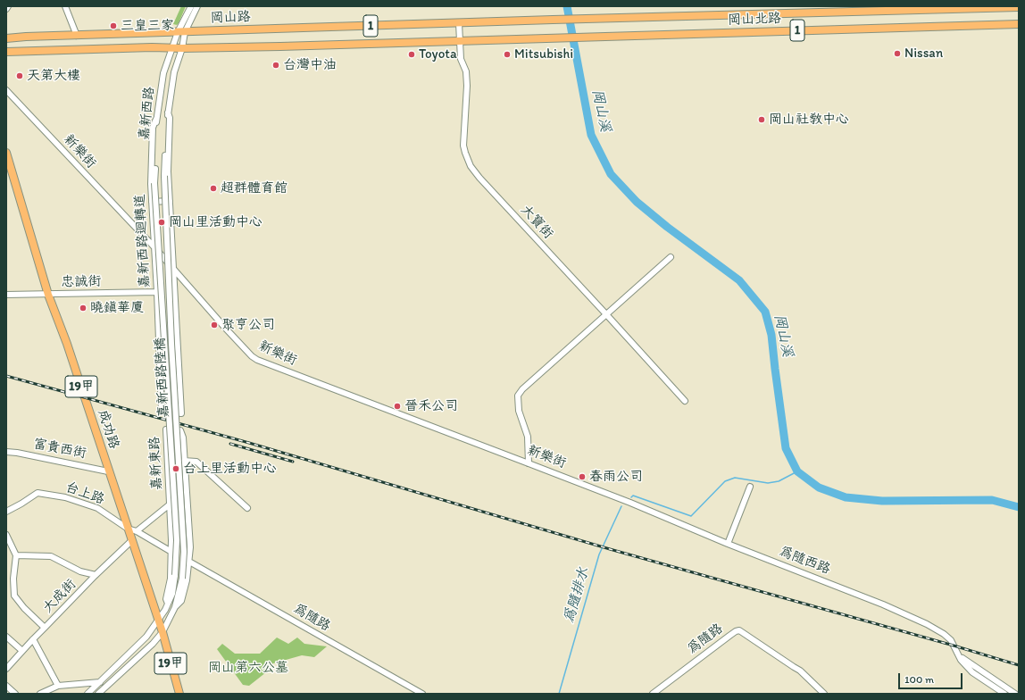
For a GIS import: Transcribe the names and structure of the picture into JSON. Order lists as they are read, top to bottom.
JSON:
{
  "streets": {
    "main road": [
      "岡山路",
      "岡山北路",
      "1",
      "19甲",
      "成功路"
    ],
    "street": [
      "嘉新西路",
      "新樂街",
      "大寶街",
      "嘉新西路迴轉道",
      "忠誠街",
      "嘉新西路陸橋",
      "富貴西街",
      "嘉新東路",
      "台上路",
      "為隨西路",
      "大成街",
      "為隨路"
    ]
  },
  "crossings": [
    ["岡山路", "岡山北路"],
    ["岡山路", "嘉新西路"],
    ["岡山路", "大寶街"],
    ["岡山北路", "1"],
    ["岡山北路", "大寶街"],
    ["1", "嘉新西路"],
    ["1", "大寶街"],
    ["嘉新西路", "嘉新西路迴轉道"],
    ["嘉新西路", "嘉新西路陸橋"],
    ["新樂街", "嘉新西路迴轉道"],
    ["新樂街", "為隨西路"],
    ["嘉新西路迴轉道", "忠誠街"],
    ["忠誠街", "成功路"],
    ["嘉新西路陸橋", "嘉新東路"],
    ["成功路", "富貴西街"],
    ["成功路", "嘉新東路"],
    ["成功路", "台上路"],
    ["成功路", "大成街"],
    ["嘉新東路", "台上路"],
    ["嘉新東路", "為隨路"]
  ],
  "water": ["岡山溪", "為隨排水"],
  "parks": ["岡山第六公墓"],
  "places": [
    "三皇三家",
    "Nissan",
    "Toyota",
    "Mitsubishi",
    "台灣中油",
    "天第大樓",
    "岡山社教中心",
    "超群體育館",
    "岡山里活動中心",
    "曉鎮華廈",
    "聚亨公司",
    "晉禾公司",
    "台上里活動中心",
    "春雨公司"
  ],
  "scale_bar": "100 m"
}
